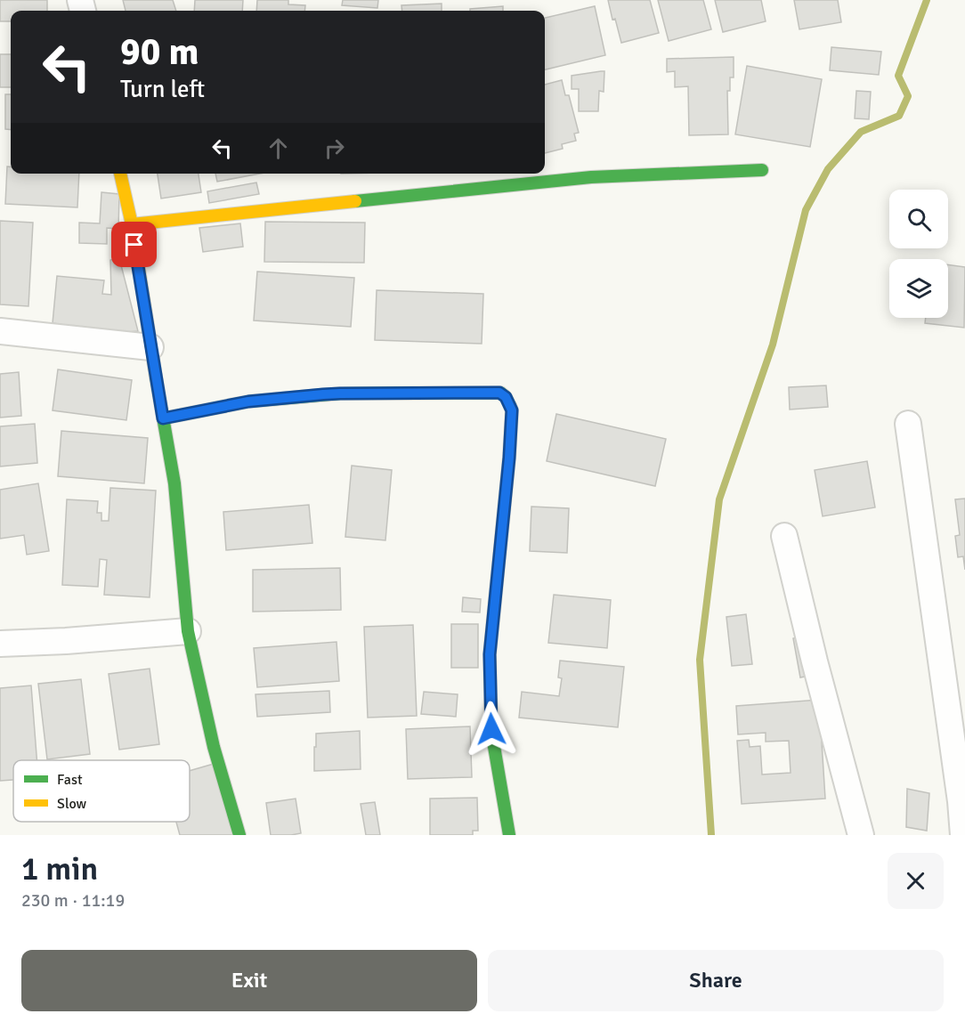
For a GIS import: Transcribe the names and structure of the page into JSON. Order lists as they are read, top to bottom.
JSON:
{
  "legend": ["Fast", "Slow"],
  "page": {
    "turn": ["90 m", "Turn left"],
    "heading": ["1 min", "230 m · 11:19"],
    "buttons": ["Exit", "Share"]
  }
}
